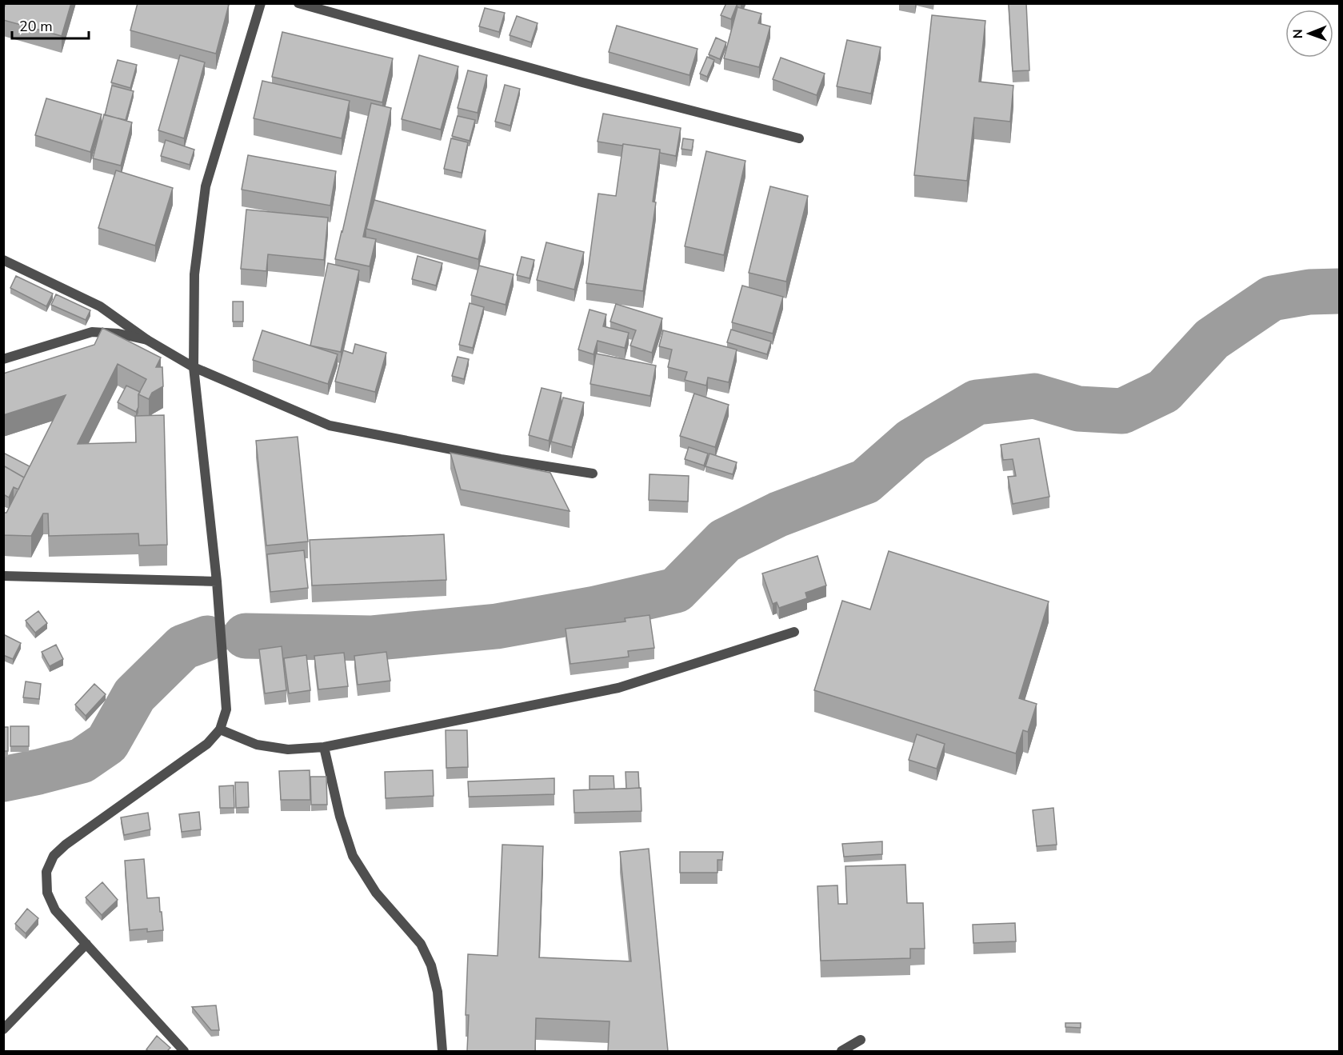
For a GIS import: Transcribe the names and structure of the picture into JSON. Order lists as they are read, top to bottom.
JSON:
{
  "scale_bar": "20 m",
  "north": "left"
}
